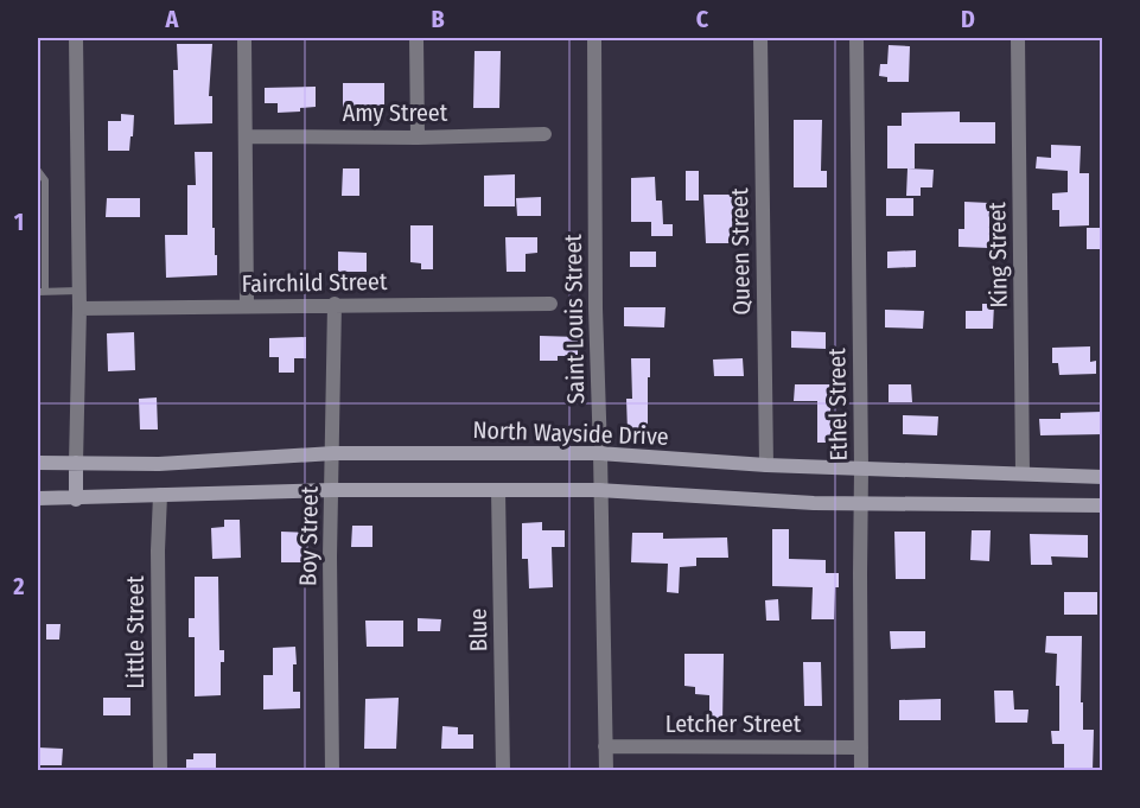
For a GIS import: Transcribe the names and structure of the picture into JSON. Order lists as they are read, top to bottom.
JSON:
{
  "streets": {
    "main road": ["North Wayside Drive"],
    "street": [
      "Amy Street",
      "Queen Street",
      "King Street",
      "Fairchild Street",
      "Saint Louis Street",
      "Ethel Street",
      "Boy Street",
      "Blue",
      "Little Street",
      "Letcher Street"
    ]
  },
  "crossings": [
    ["Queen Street", "North Wayside Drive"],
    ["King Street", "North Wayside Drive"],
    ["Fairchild Street", "Boy Street"],
    ["Saint Louis Street", "North Wayside Drive"],
    ["Saint Louis Street", "Letcher Street"],
    ["Ethel Street", "North Wayside Drive"],
    ["Ethel Street", "Letcher Street"],
    ["North Wayside Drive", "Boy Street"]
  ],
  "grid": {
    "columns": [
      "A",
      "B",
      "C",
      "D"
    ],
    "rows": ["1", "2"]
  }
}
